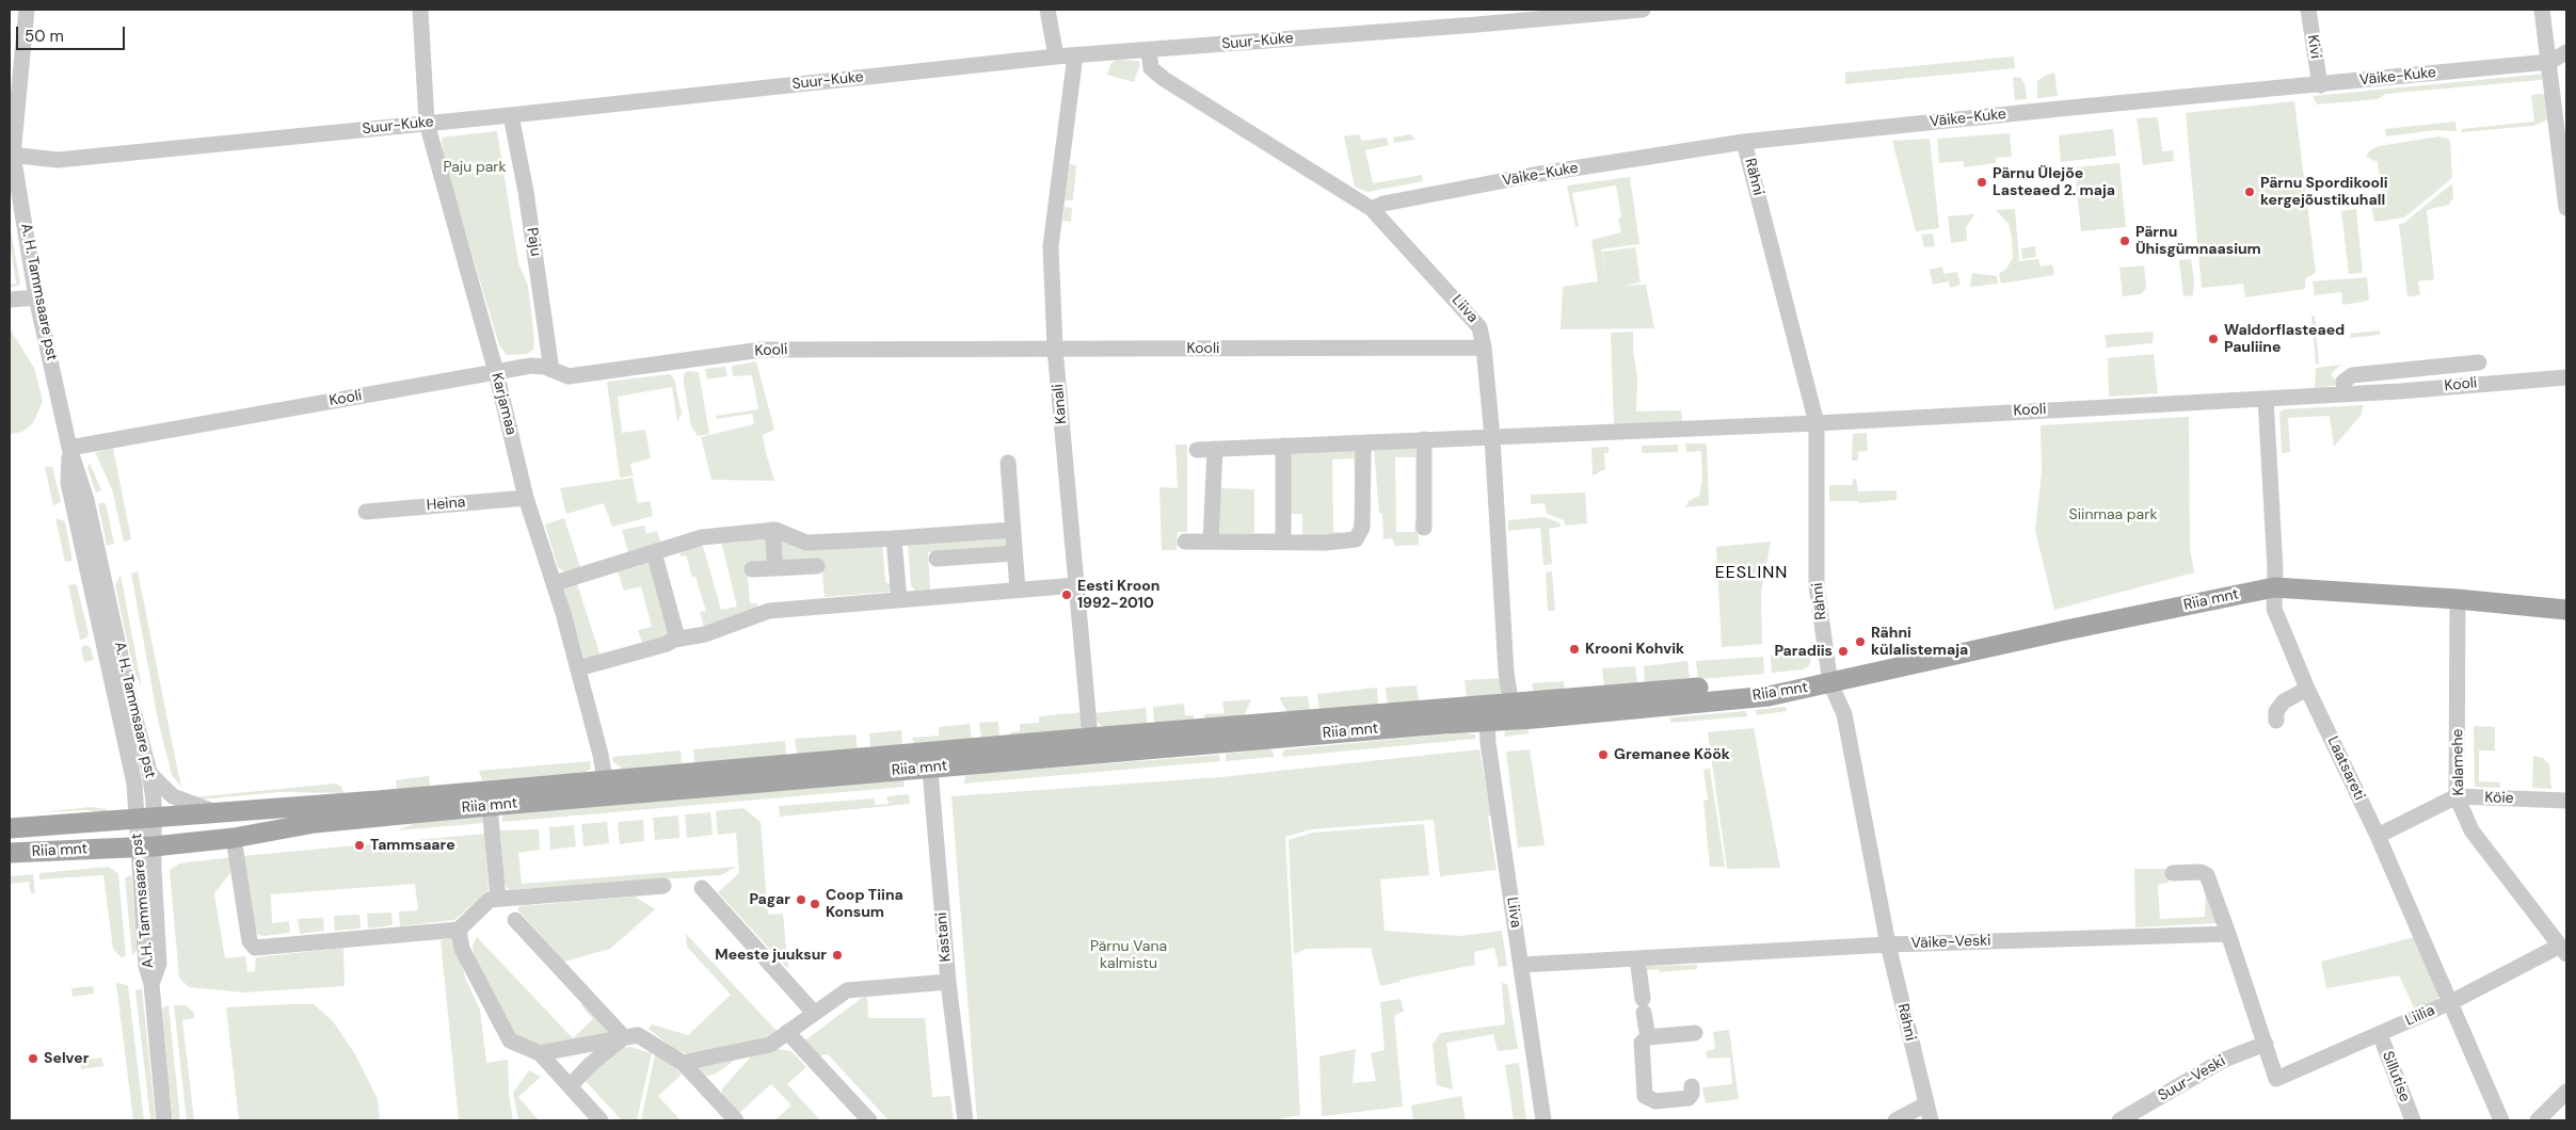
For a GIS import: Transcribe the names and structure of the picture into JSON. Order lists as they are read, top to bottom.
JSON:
{
  "streets": {
    "main road": ["Riia mnt"],
    "street": [
      "Suur-Kuke",
      "Kivi",
      "Väike-Kuke",
      "Rähni",
      "Paju",
      "A. H. Tammsaare pst",
      "Liiva",
      "Kooli",
      "Karjamaa",
      "Kanali",
      "Heina",
      "Kalamehe",
      "Laatsareti",
      "Köie",
      "A.H. Tammsaare pst",
      "Kastani",
      "Väike-Veski",
      "Liilia",
      "Sillutise",
      "Suur-Veski"
    ]
  },
  "crossings": [
    ["Suur-Kuke", "Paju"],
    ["Suur-Kuke", "A. H. Tammsaare pst"],
    ["Suur-Kuke", "Liiva"],
    ["Suur-Kuke", "Karjamaa"],
    ["Suur-Kuke", "Kanali"],
    ["Kivi", "Väike-Kuke"],
    ["Väike-Kuke", "Rähni"],
    ["Väike-Kuke", "Liiva"],
    ["Rähni", "Kooli"],
    ["Rähni", "Riia mnt"],
    ["Rähni", "Väike-Veski"],
    ["Paju", "Kooli"],
    ["A. H. Tammsaare pst", "Kooli"],
    ["A. H. Tammsaare pst", "Riia mnt"],
    ["A. H. Tammsaare pst", "A.H. Tammsaare pst"],
    ["Liiva", "Kooli"],
    ["Liiva", "Riia mnt"],
    ["Liiva", "Väike-Veski"],
    ["Kooli", "Karjamaa"],
    ["Kooli", "Kanali"],
    ["Kooli", "Laatsareti"],
    ["Karjamaa", "Heina"],
    ["Karjamaa", "Riia mnt"],
    ["Kanali", "Riia mnt"],
    ["Riia mnt", "Kalamehe"],
    ["Riia mnt", "Laatsareti"],
    ["Riia mnt", "A.H. Tammsaare pst"],
    ["Riia mnt", "Kastani"],
    ["Kalamehe", "Köie"],
    ["Kalamehe", "Liilia"],
    ["Laatsareti", "Köie"],
    ["Laatsareti", "Liilia"],
    ["Liilia", "Sillutise"],
    ["Liilia", "Suur-Veski"]
  ],
  "districts": ["EESLINN"],
  "parks": ["Paju park", "Siinmaa park", "Pärnu Vana kalmistu"],
  "places": [
    "Pärnu Ülejõe Lasteaed 2. maja",
    "Pärnu Spordikooli kergejõustikuhall",
    "Pärnu Ühisgümnaasium",
    "Waldorflasteaed Pauliine",
    "Eesti Kroon 1992-2010",
    "Rähni külalistemaja",
    "Krooni Kohvik",
    "Paradiis",
    "Gremanee Köök",
    "Tammsaare",
    "Pagar",
    "Coop Tiina Konsum",
    "Meeste juuksur",
    "Selver"
  ],
  "scale_bar": "50 m"
}
